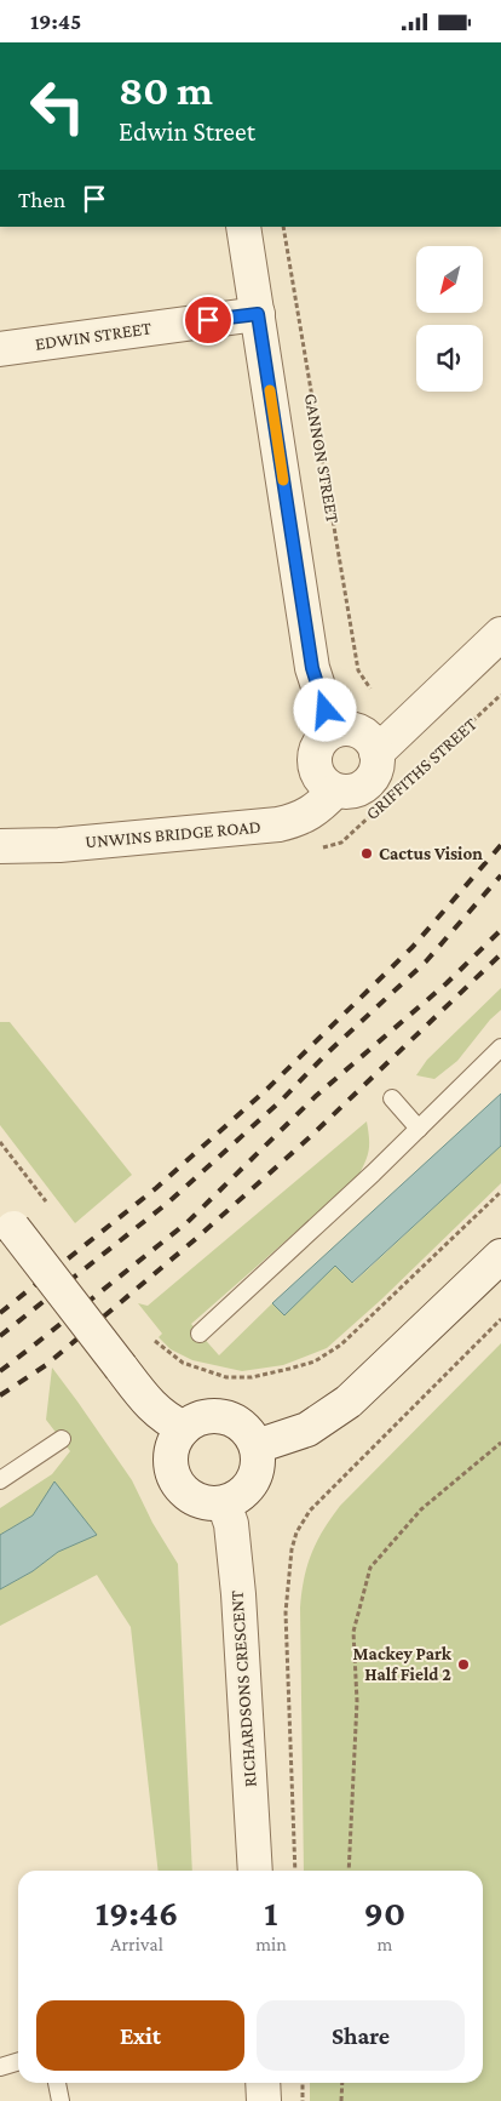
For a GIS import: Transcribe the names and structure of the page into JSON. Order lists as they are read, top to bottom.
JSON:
{
  "streets": {
    "street": ["EDWIN STREET", "UNWINS BRIDGE ROAD", "RICHARDSONS CRESCENT"],
    "path": ["GANNON STREET", "GRIFFITHS STREET"]
  },
  "places": ["Cactus Vision", "Mackey Park Half Field 2"],
  "north": "bottom left",
  "page": {
    "status": "19:45",
    "turn": ["80 m", "Edwin Street"],
    "then": "Then",
    "eta": [
      "19:46",
      "Arrival",
      "1",
      "min",
      "90",
      "m"
    ],
    "buttons": ["Exit", "Share"]
  }
}
